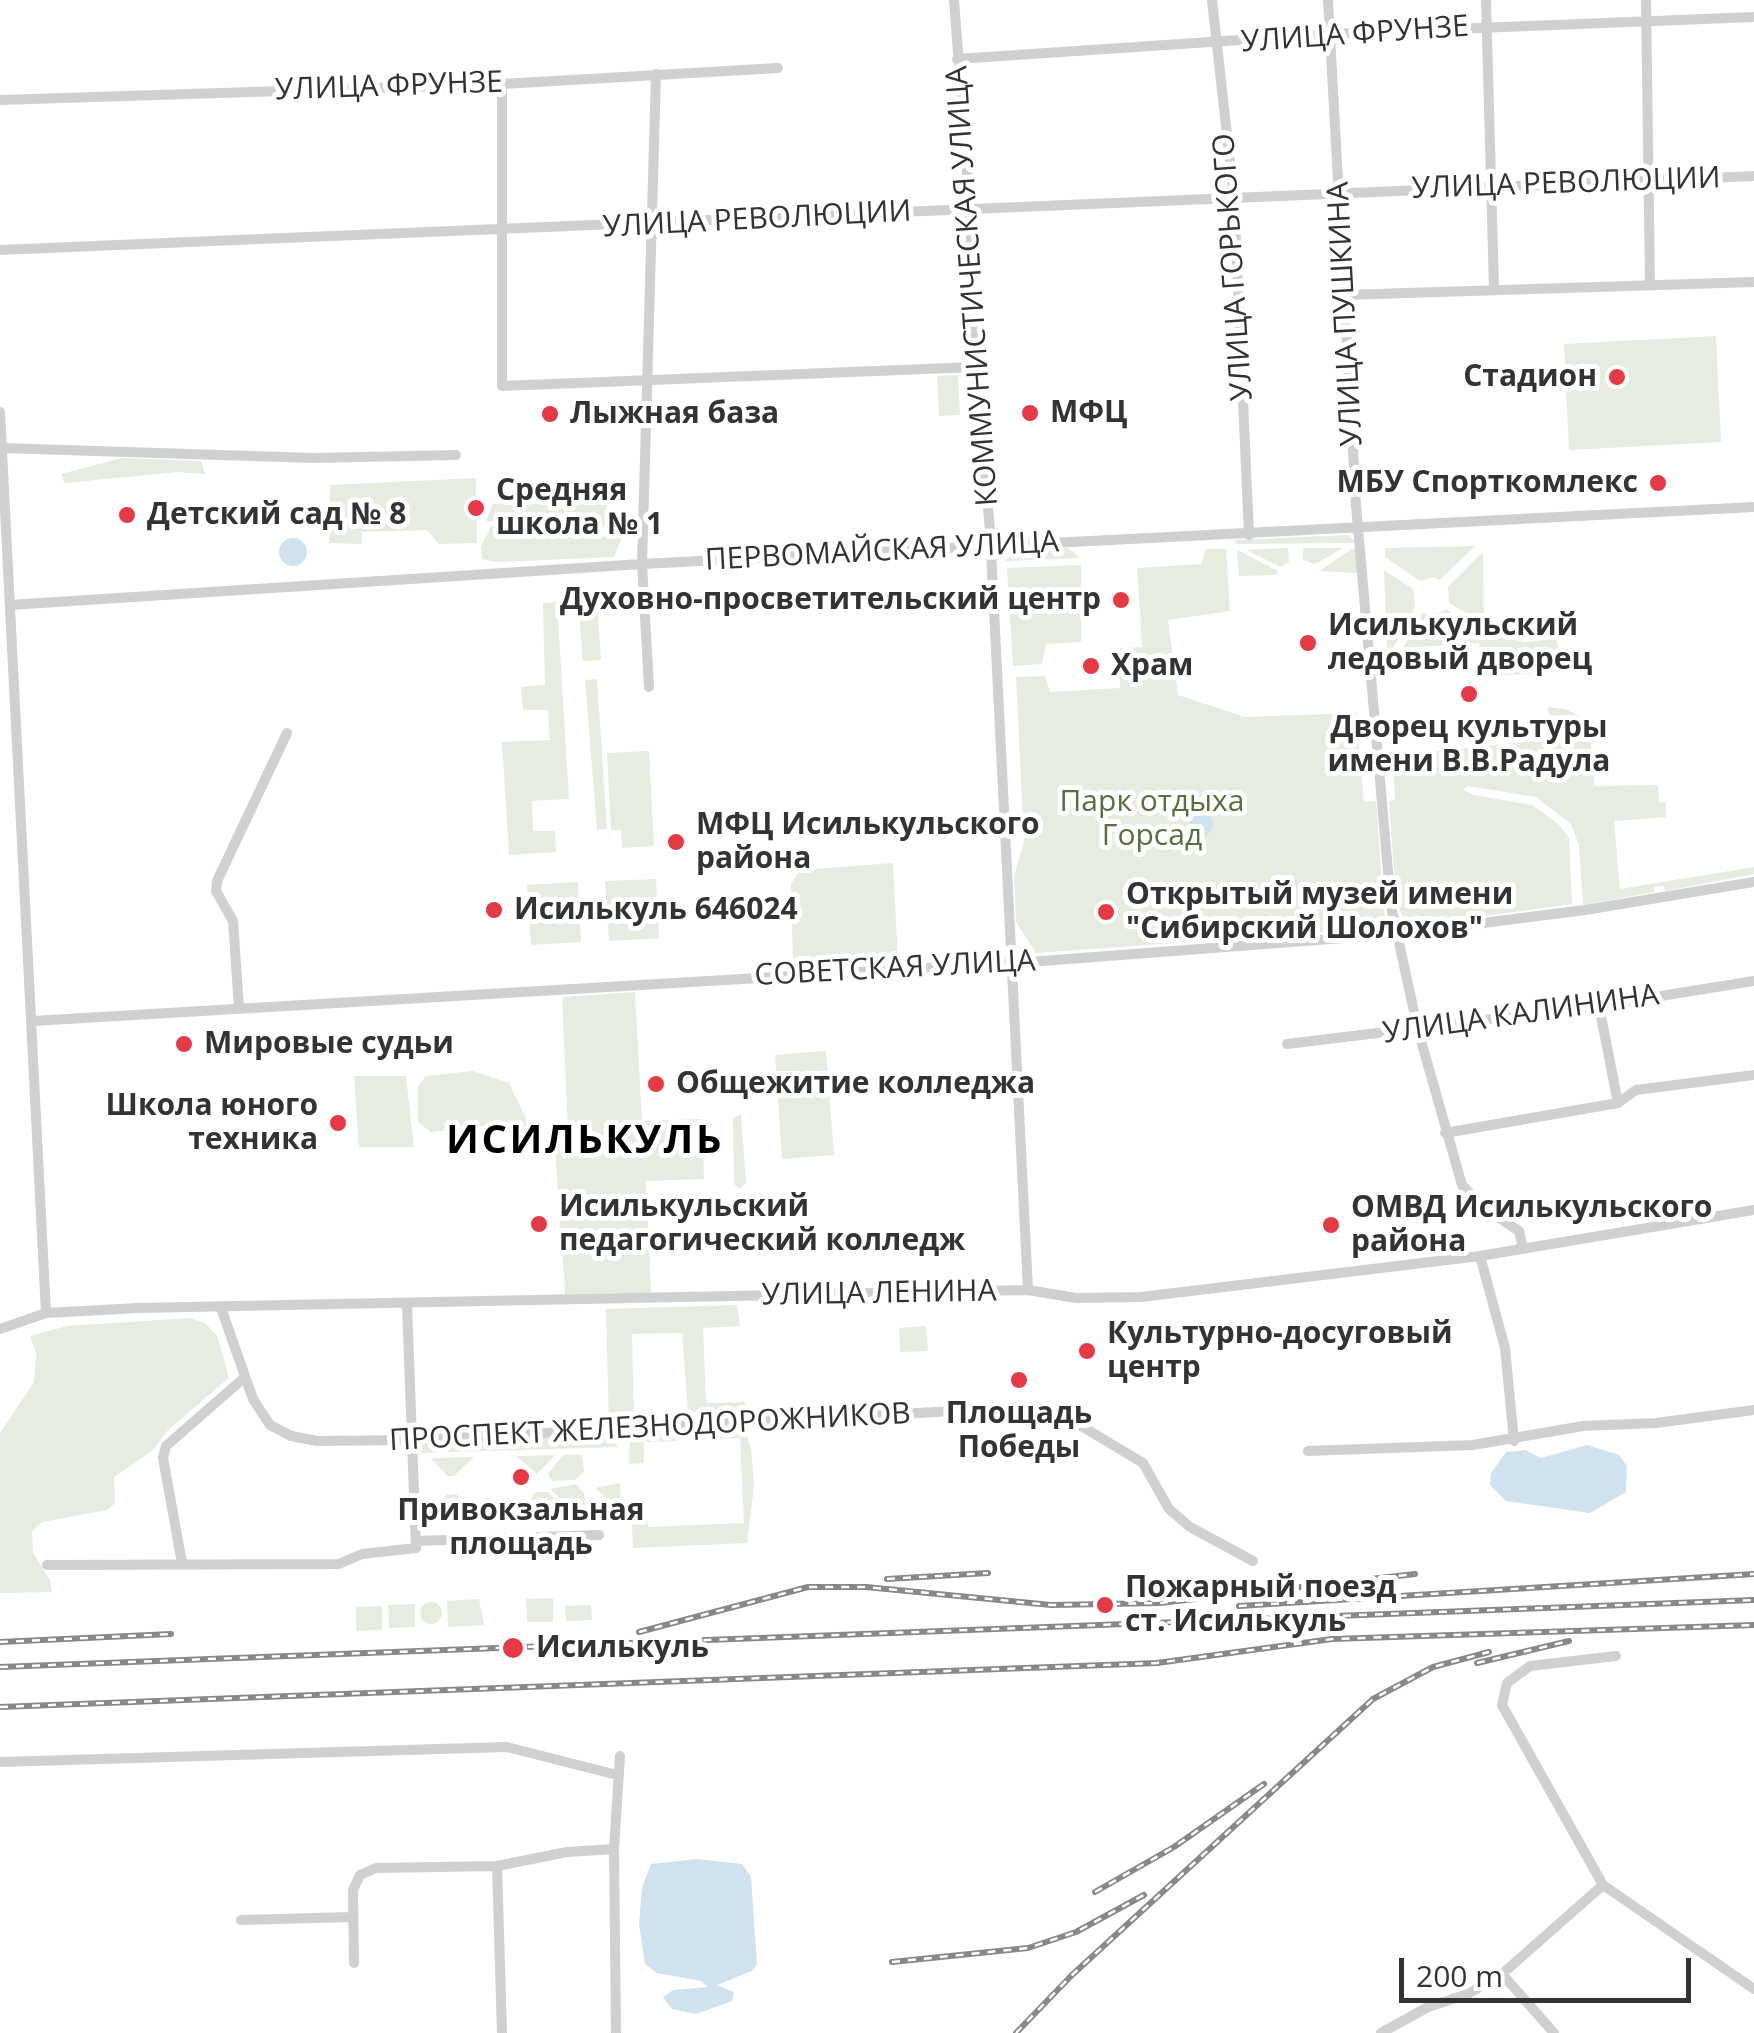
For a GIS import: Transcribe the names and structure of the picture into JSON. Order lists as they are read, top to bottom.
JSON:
{
  "streets": {
    "street": [
      "УЛИЦА ФРУНЗЕ",
      "УЛИЦА РЕВОЛЮЦИИ",
      "УЛИЦА ГОРЬКОГО",
      "КОММУНИСТИЧЕСКАЯ УЛИЦА",
      "УЛИЦА ПУШКИНА",
      "ПЕРВОМАЙСКАЯ УЛИЦА",
      "СОВЕТСКАЯ УЛИЦА",
      "УЛИЦА КАЛИНИНА",
      "УЛИЦА ЛЕНИНА",
      "ПРОСПЕКТ ЖЕЛЕЗНОДОРОЖНИКОВ"
    ]
  },
  "crossings": [
    ["УЛИЦА ФРУНЗЕ", "УЛИЦА ГОРЬКОГО"],
    ["УЛИЦА ФРУНЗЕ", "КОММУНИСТИЧЕСКАЯ УЛИЦА"],
    ["УЛИЦА ФРУНЗЕ", "УЛИЦА ПУШКИНА"],
    ["УЛИЦА РЕВОЛЮЦИИ", "УЛИЦА ГОРЬКОГО"],
    ["УЛИЦА РЕВОЛЮЦИИ", "КОММУНИСТИЧЕСКАЯ УЛИЦА"],
    ["УЛИЦА РЕВОЛЮЦИИ", "УЛИЦА ПУШКИНА"],
    ["УЛИЦА ГОРЬКОГО", "ПЕРВОМАЙСКАЯ УЛИЦА"],
    ["КОММУНИСТИЧЕСКАЯ УЛИЦА", "ПЕРВОМАЙСКАЯ УЛИЦА"],
    ["КОММУНИСТИЧЕСКАЯ УЛИЦА", "СОВЕТСКАЯ УЛИЦА"],
    ["КОММУНИСТИЧЕСКАЯ УЛИЦА", "УЛИЦА ЛЕНИНА"],
    ["УЛИЦА ПУШКИНА", "ПЕРВОМАЙСКАЯ УЛИЦА"],
    ["УЛИЦА ПУШКИНА", "СОВЕТСКАЯ УЛИЦА"],
    ["УЛИЦА ПУШКИНА", "УЛИЦА КАЛИНИНА"],
    ["УЛИЦА ПУШКИНА", "УЛИЦА ЛЕНИНА"],
    ["УЛИЦА ЛЕНИНА", "ПРОСПЕКТ ЖЕЛЕЗНОДОРОЖНИКОВ"]
  ],
  "districts": ["ИСИЛЬКУЛЬ"],
  "parks": ["Парк отдыха Горсад"],
  "places": [
    "Стадион",
    "МФЦ",
    "Лыжная база",
    "МБУ Спорткомлекс",
    "Средняя школа № 1",
    "Детский сад № 8",
    "Духовно-просветительский центр",
    "Исилькульский ледовый дворец",
    "Храм",
    "Дворец культуры имени В.В.Радула",
    "МФЦ Исилькульского района",
    "Исилькуль 646024",
    "Открытый музей имени \"Сибирский Шолохов\"",
    "Мировые судьи",
    "Общежитие колледжа",
    "Школа юного техника",
    "Исилькульский педагогический колледж",
    "ОМВД Исилькульского района",
    "Культурно-досуговый центр",
    "Площадь Победы",
    "Привокзальная площадь",
    "Пожарный поезд ст. Исилькуль",
    "Исилькуль"
  ],
  "scale_bar": "200 m"
}
